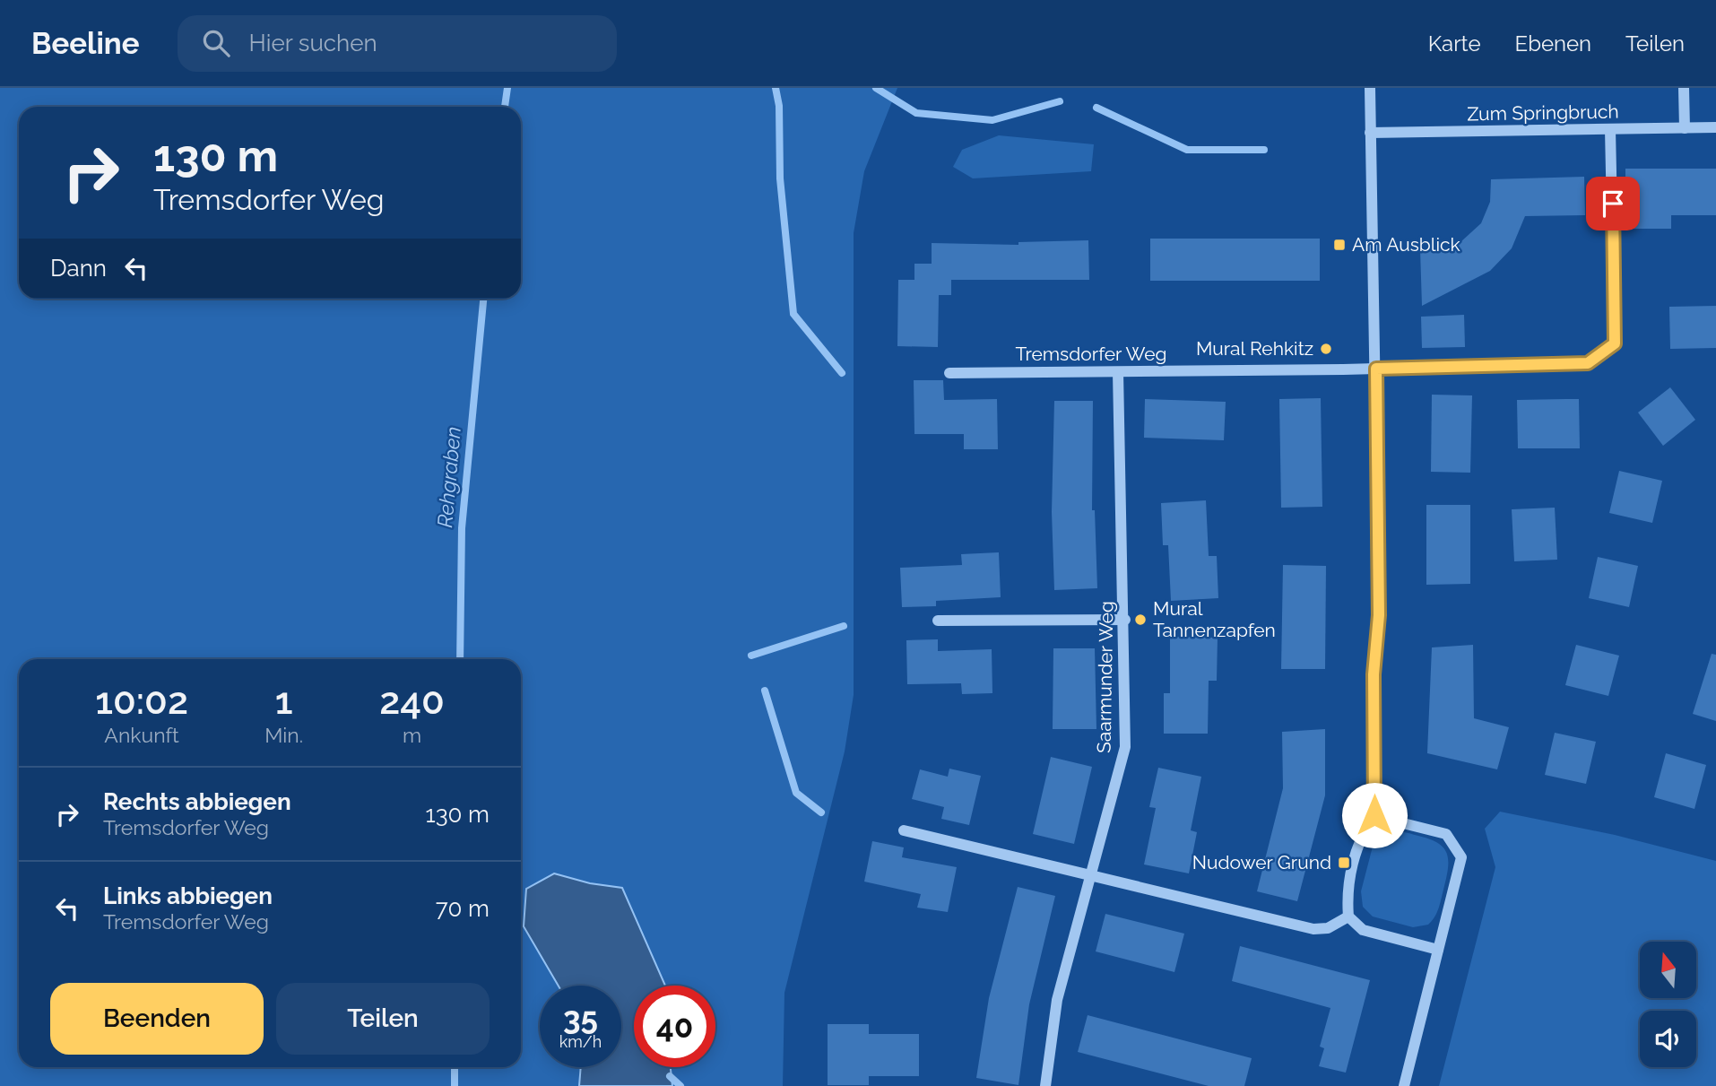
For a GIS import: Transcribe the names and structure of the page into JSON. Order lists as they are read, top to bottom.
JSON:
{
  "streets": {
    "street": ["Zum Springbruch", "Tremsdorfer Weg", "Saarmunder Weg"]
  },
  "crossings": [
    ["Zum Springbruch", "Tremsdorfer Weg"],
    ["Tremsdorfer Weg", "Saarmunder Weg"]
  ],
  "water": ["Rehgraben"],
  "places": {
    "transit": ["Am Ausblick", "Nudower Grund"],
    "other": ["Mural Rehkitz", "Mural Tannenzapfen"]
  },
  "north": "top",
  "page": {
    "header": "Beeline",
    "search": "Hier suchen",
    "nav": ["Karte", "Ebenen", "Teilen"],
    "turn": ["130 m", "Tremsdorfer Weg"],
    "then": "Dann",
    "eta": [
      "10:02",
      "Ankunft",
      "1",
      "Min.",
      "240",
      "m"
    ],
    "list": [
      {
        "name": "Rechts abbiegen",
        "note": "Tremsdorfer Weg",
        "value": "130 m"
      },
      {
        "name": "Links abbiegen",
        "note": "Tremsdorfer Weg",
        "value": "70 m"
      }
    ],
    "buttons": ["Beenden", "Teilen"],
    "speed": "35 km/h",
    "limit": "40"
  }
}
